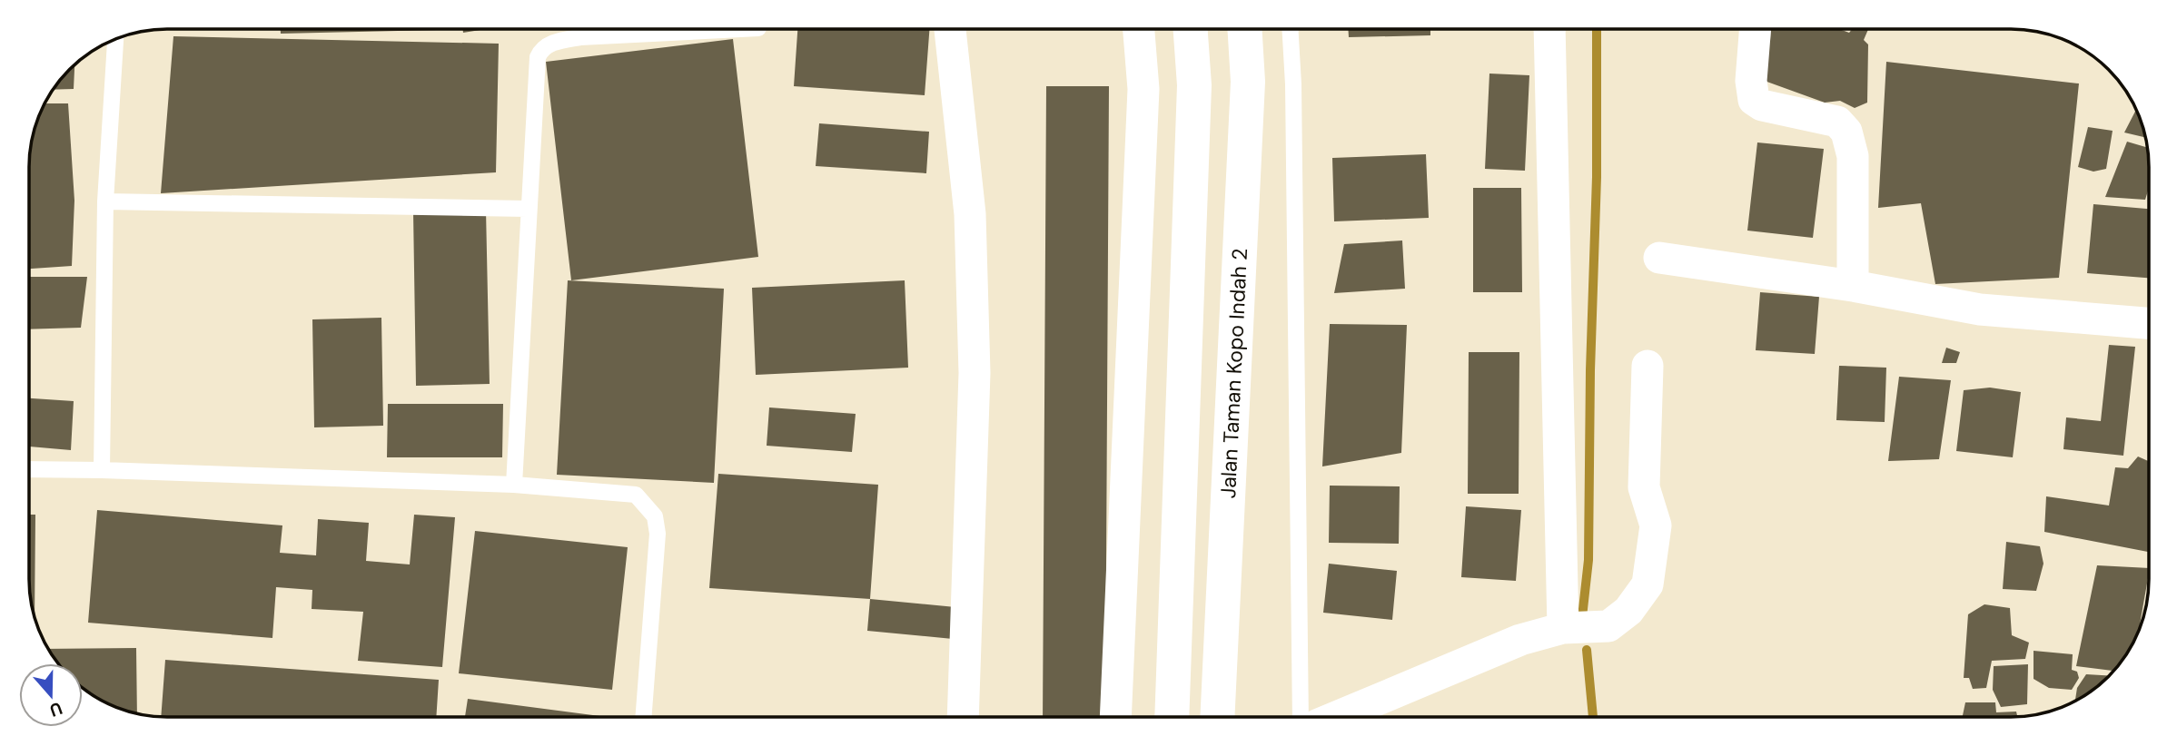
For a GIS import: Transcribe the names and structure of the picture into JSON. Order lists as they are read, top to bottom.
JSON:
{
  "streets": {
    "main road": ["Jalan Taman Kopo Indah 2"]
  },
  "north": "bottom"
}
